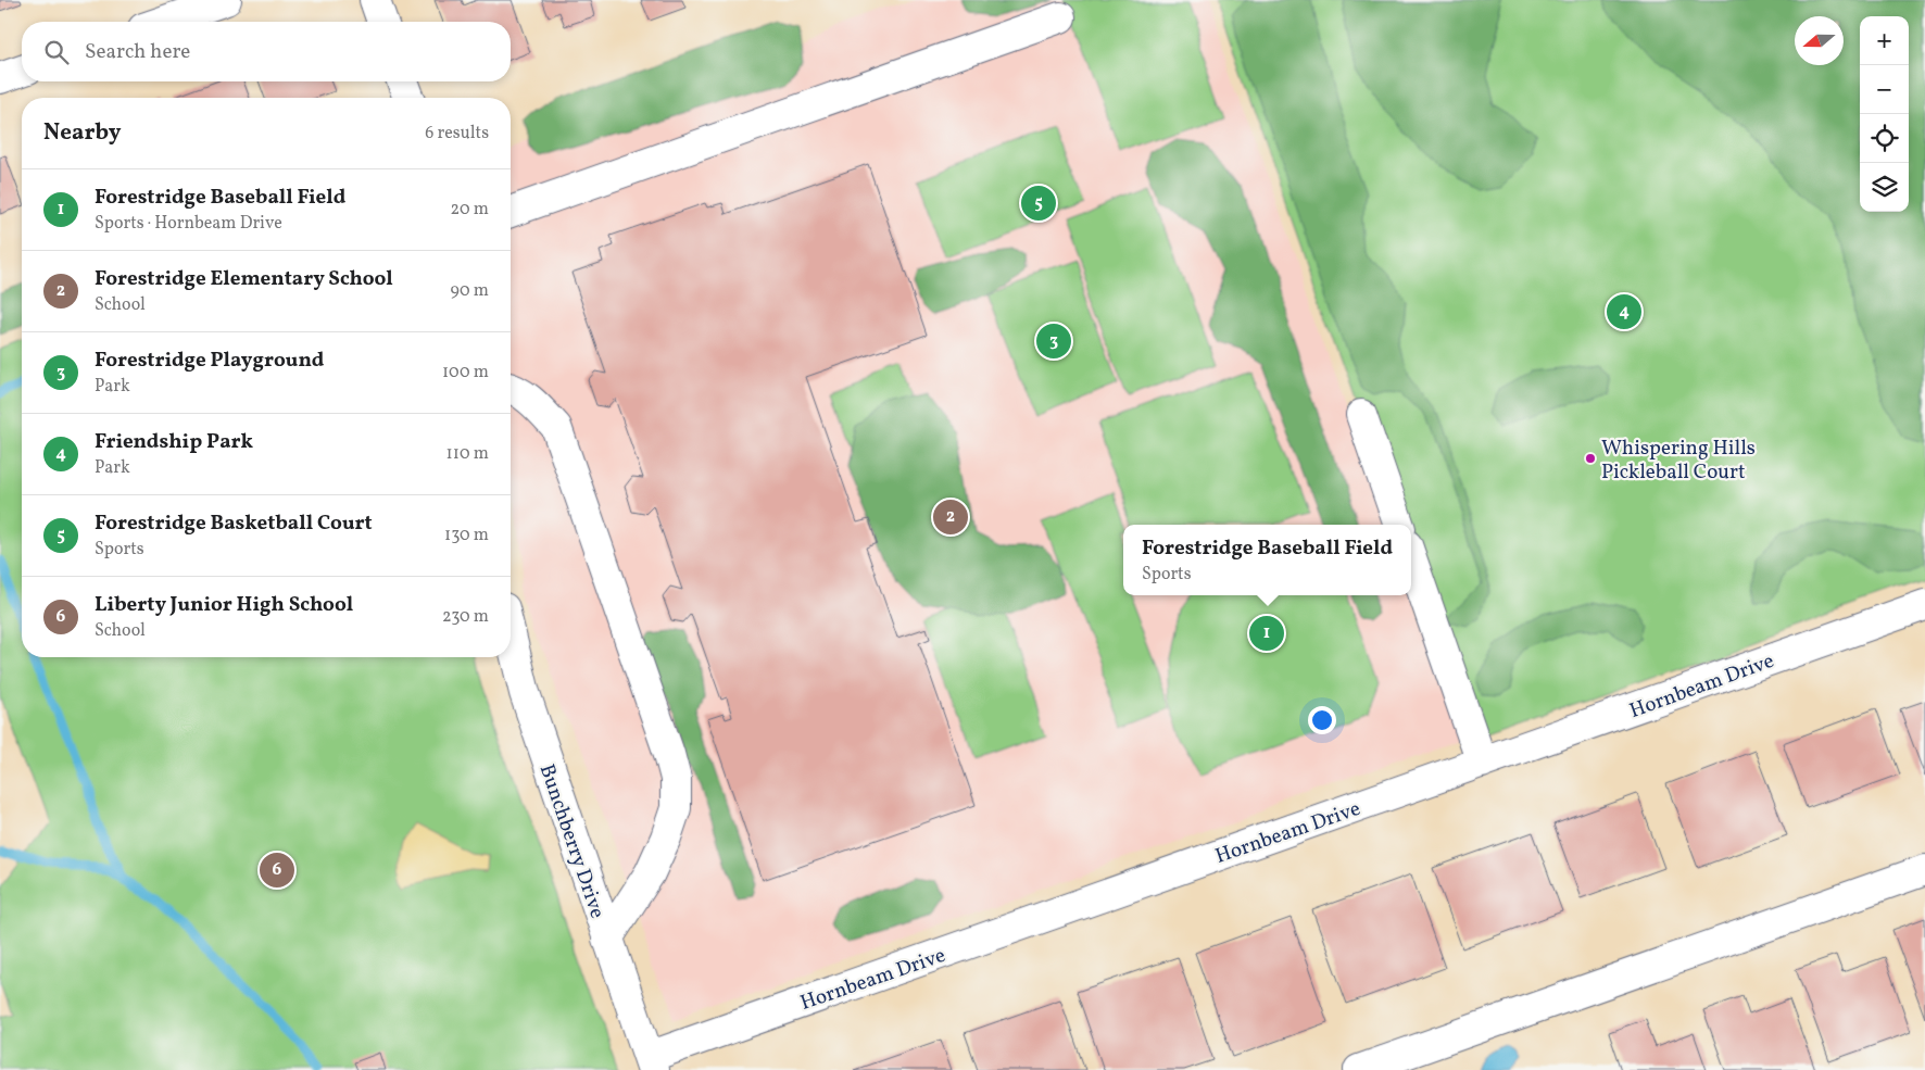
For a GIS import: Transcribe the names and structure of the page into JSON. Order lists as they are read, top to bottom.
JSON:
{
  "streets": {
    "street": ["Hornbeam Drive", "Bunchberry Drive"]
  },
  "crossings": [
    ["Hornbeam Drive", "Bunchberry Drive"]
  ],
  "places": ["Whispering Hills Pickleball Court"],
  "north": "left",
  "page": {
    "map_buttons": ["+", "−"],
    "search": "Search here",
    "heading": ["Nearby", "6 results"],
    "list": [
      {
        "mark": "1",
        "name": "Forestridge Baseball Field",
        "note": "Sports · Hornbeam Drive",
        "value": "20 m"
      },
      {
        "mark": "2",
        "name": "Forestridge Elementary School",
        "note": "School",
        "value": "90 m"
      },
      {
        "mark": "3",
        "name": "Forestridge Playground",
        "note": "Park",
        "value": "100 m"
      },
      {
        "mark": "4",
        "name": "Friendship Park",
        "note": "Park",
        "value": "110 m"
      },
      {
        "mark": "5",
        "name": "Forestridge Basketball Court",
        "note": "Sports",
        "value": "130 m"
      },
      {
        "mark": "6",
        "name": "Liberty Junior High School",
        "note": "School",
        "value": "230 m"
      }
    ],
    "pins": [
      "5",
      "4",
      "3",
      "2",
      "1",
      "6"
    ],
    "popup": ["Forestridge Baseball Field", "Sports"]
  }
}
